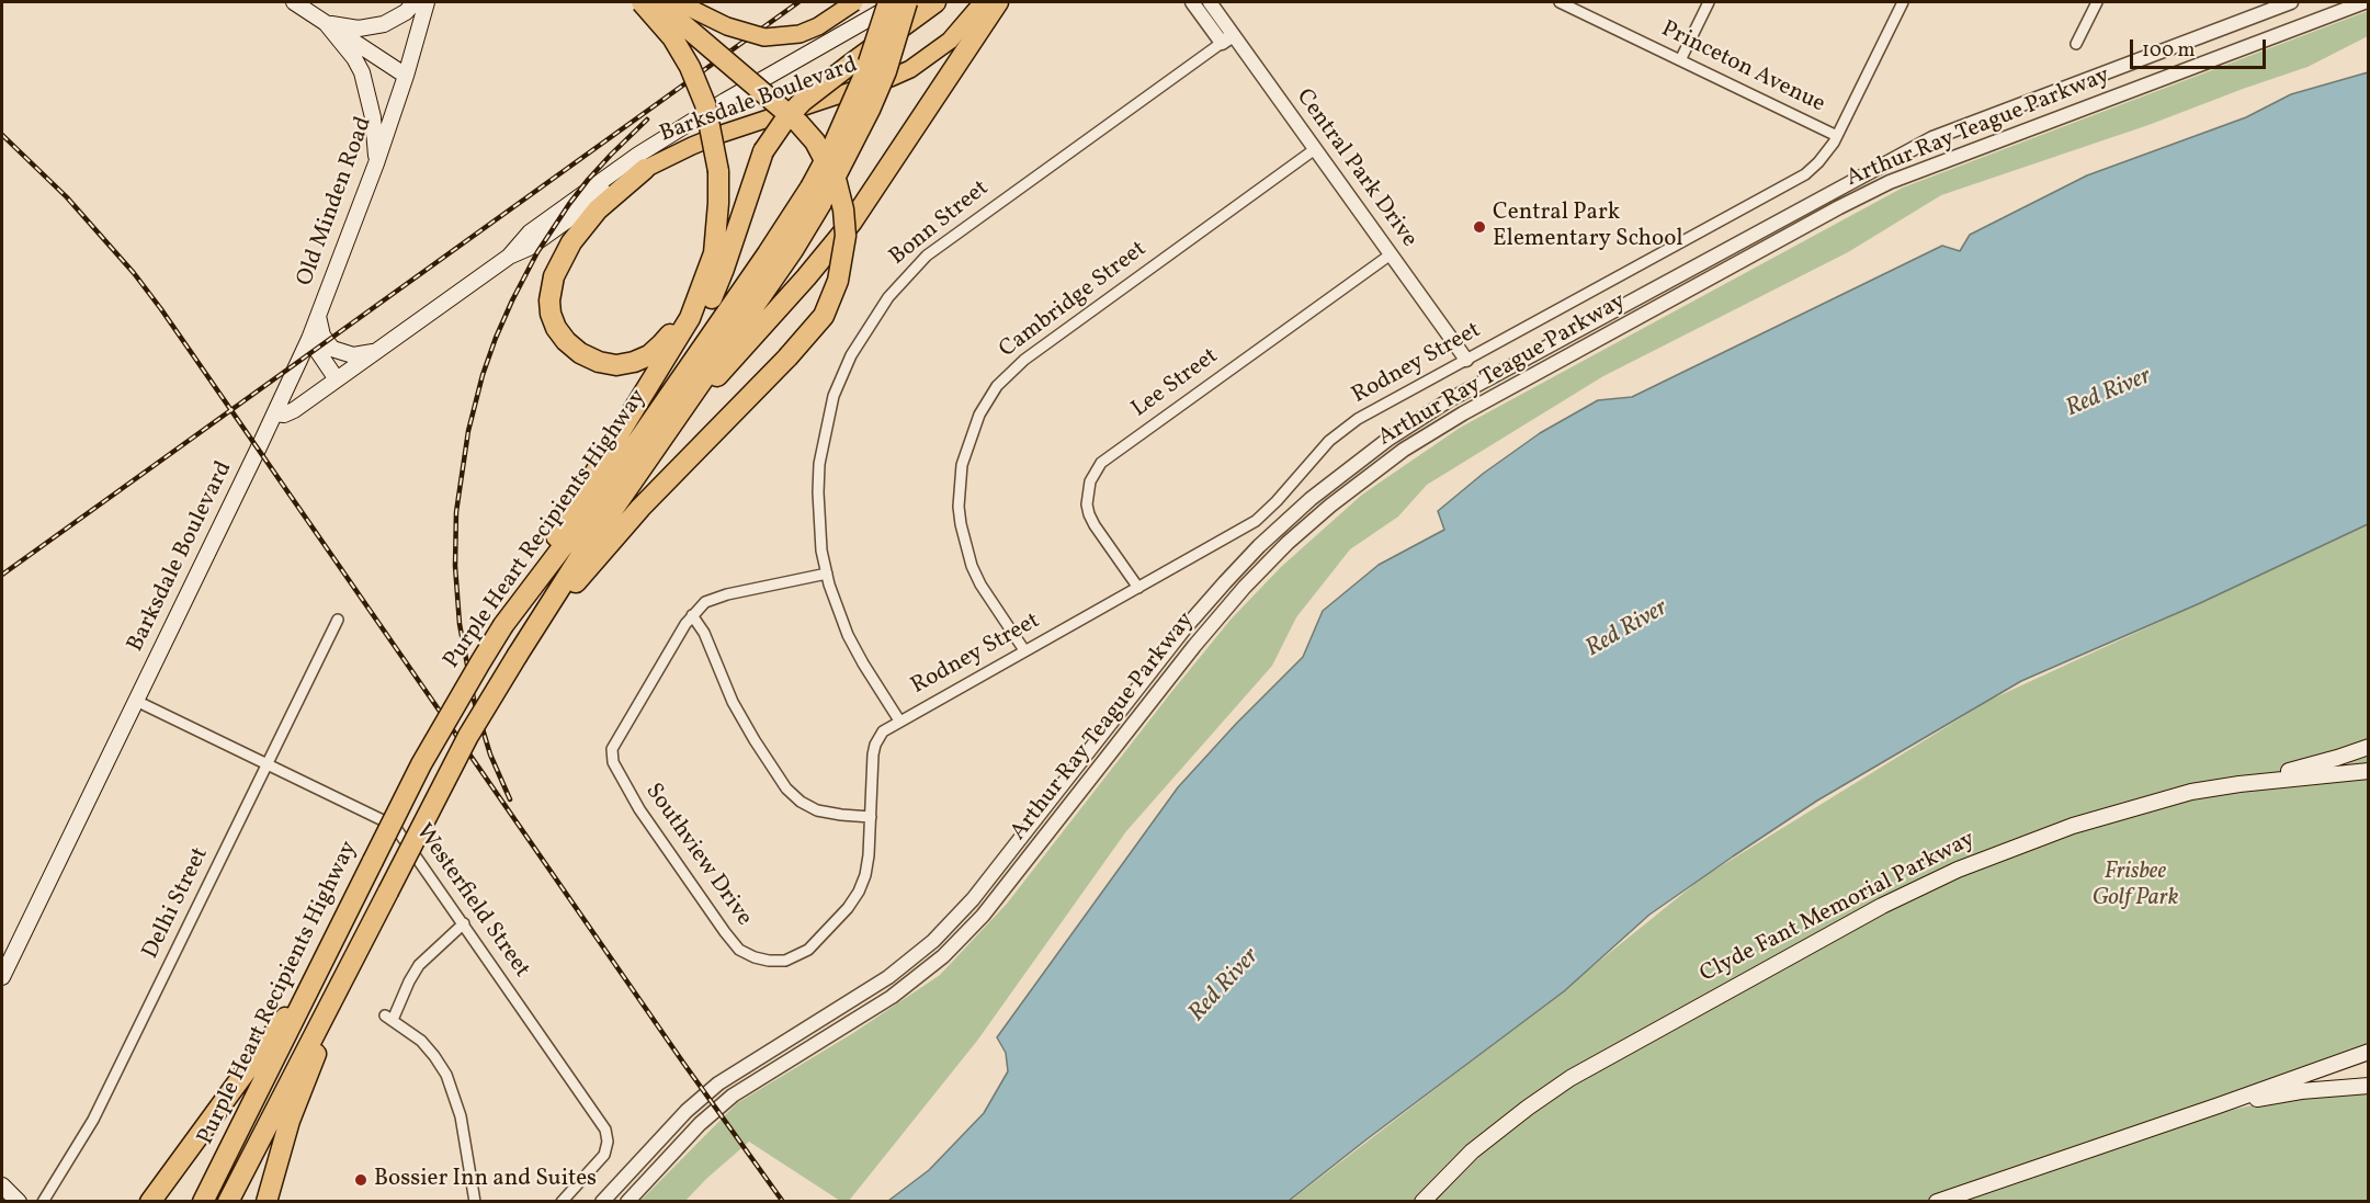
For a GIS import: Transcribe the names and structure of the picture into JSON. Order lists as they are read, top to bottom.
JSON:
{
  "streets": {
    "highway": ["Purple Heart Recipients Highway"],
    "main road": ["Barksdale Boulevard", "Old Minden Road", "Clyde Fant Memorial Parkway"],
    "street": [
      "Princeton Avenue",
      "Arthur Ray Teague Parkway",
      "Central Park Drive",
      "Bonn Street",
      "Cambridge Street",
      "Rodney Street",
      "Lee Street",
      "Southview Drive",
      "Westerfield Street",
      "Delhi Street"
    ]
  },
  "crossings": [
    ["Princeton Avenue", "Rodney Street"],
    ["Barksdale Boulevard", "Old Minden Road"],
    ["Barksdale Boulevard", "Westerfield Street"],
    ["Central Park Drive", "Bonn Street"],
    ["Central Park Drive", "Cambridge Street"],
    ["Central Park Drive", "Rodney Street"],
    ["Central Park Drive", "Lee Street"],
    ["Bonn Street", "Rodney Street"],
    ["Bonn Street", "Southview Drive"],
    ["Cambridge Street", "Rodney Street"],
    ["Rodney Street", "Lee Street"],
    ["Rodney Street", "Southview Drive"],
    ["Westerfield Street", "Delhi Street"]
  ],
  "water": ["Red River"],
  "parks": ["Frisbee Golf Park"],
  "places": ["Central Park Elementary School", "Bossier Inn and Suites"],
  "scale_bar": "100 m"
}
